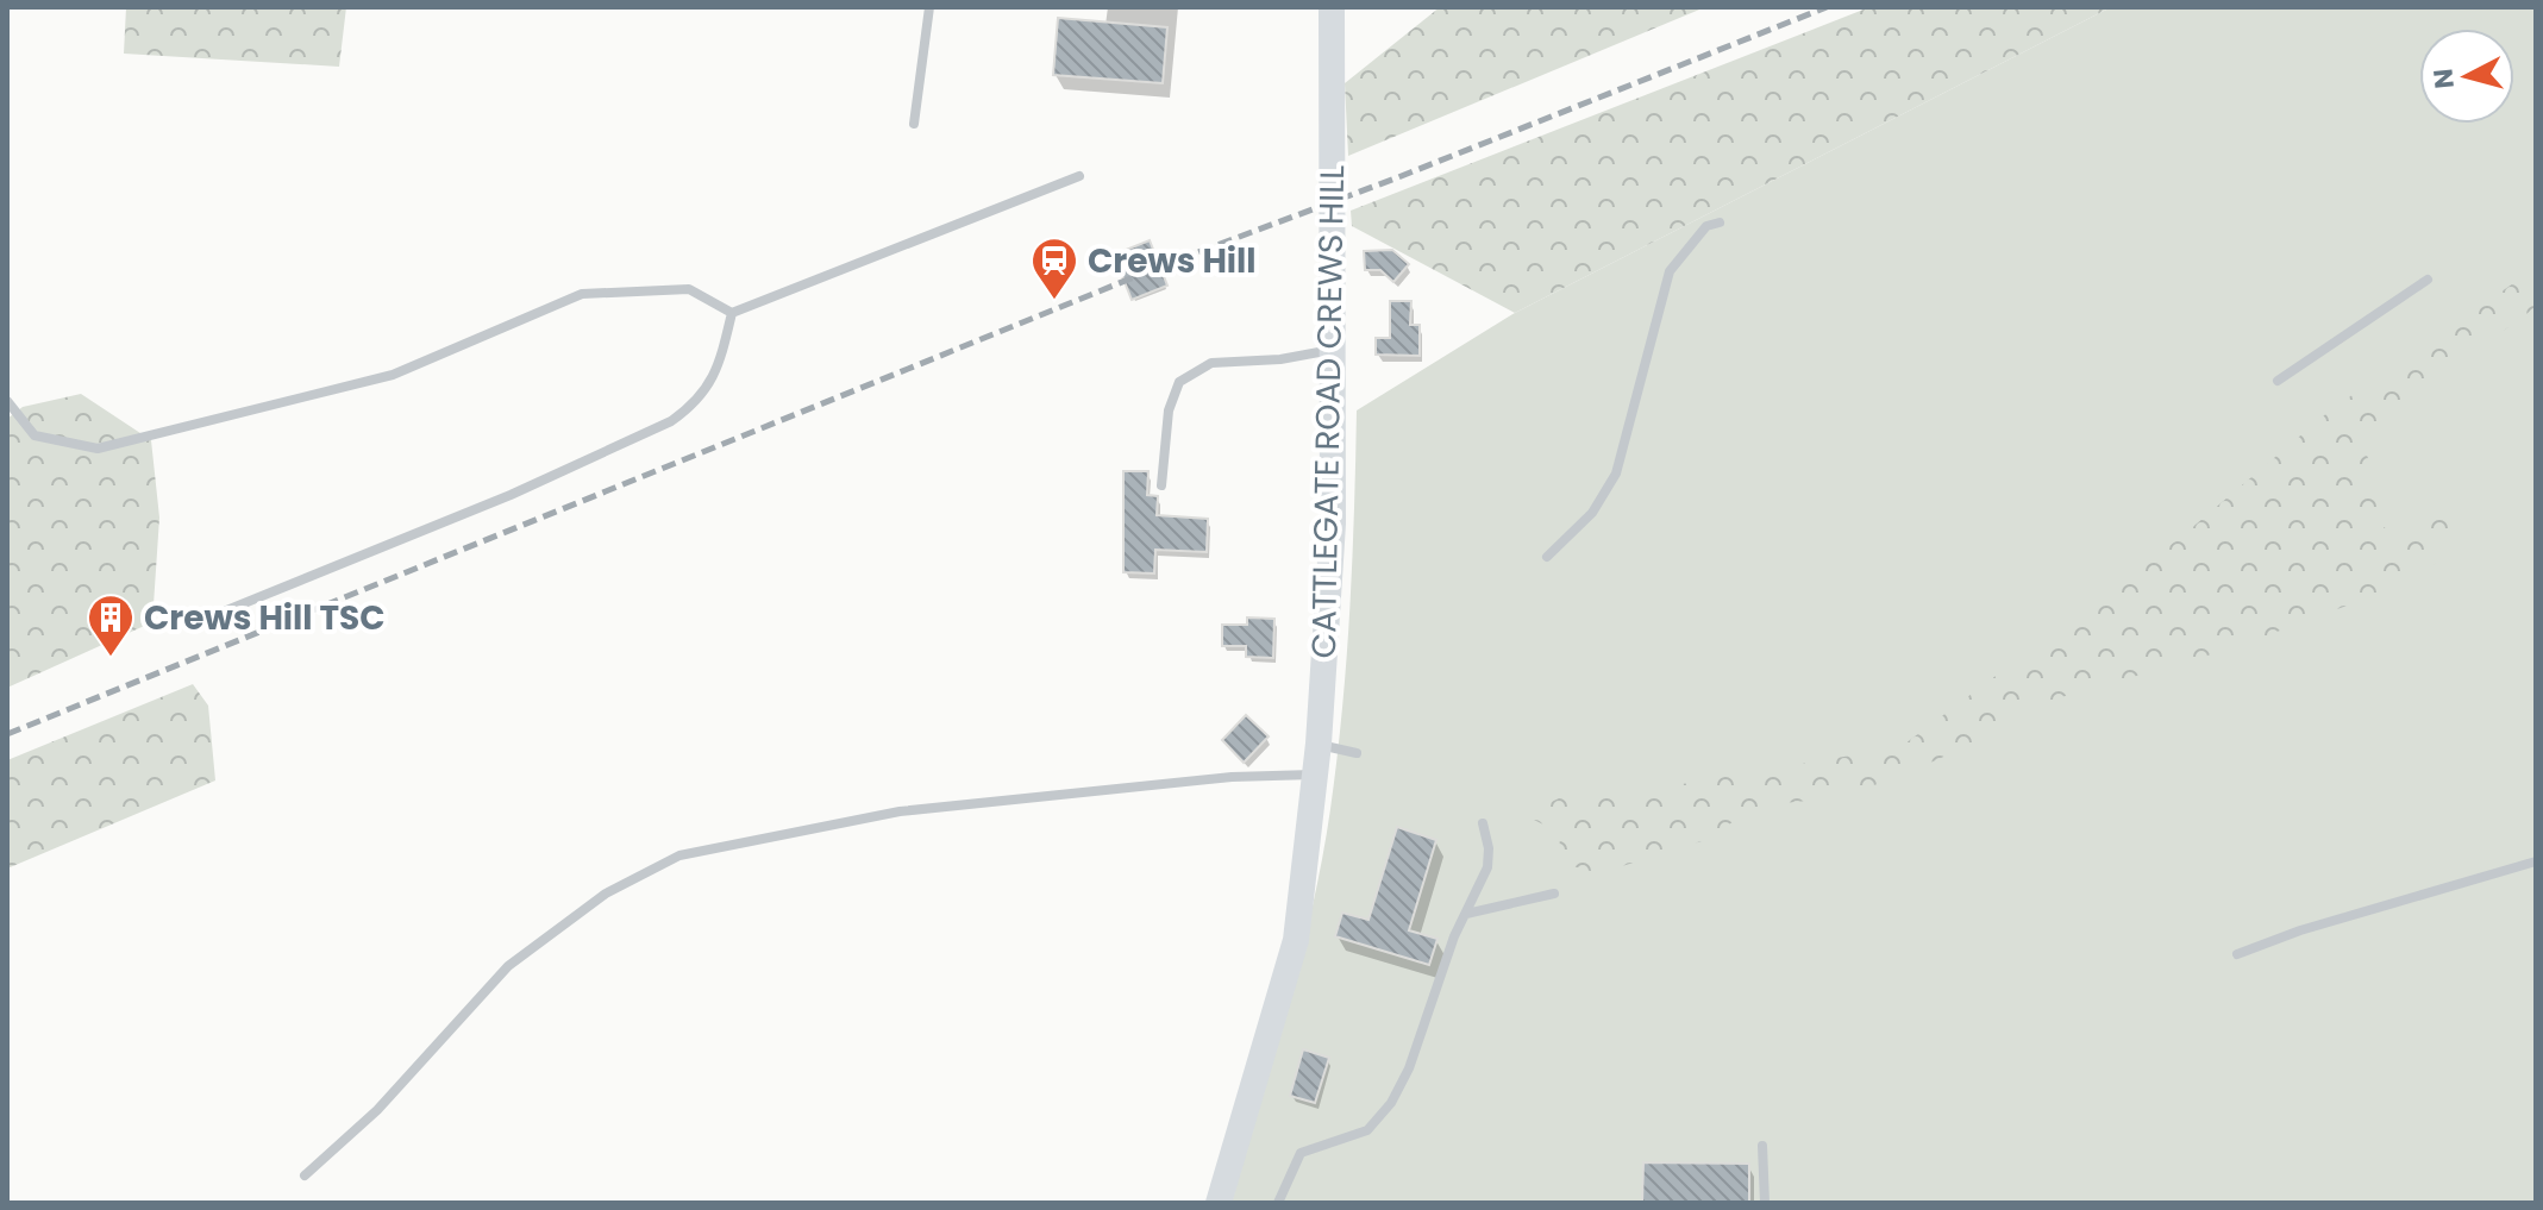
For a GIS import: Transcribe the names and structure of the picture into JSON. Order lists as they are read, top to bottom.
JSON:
{
  "streets": {
    "street": ["CATTLEGATE ROAD CREWS HILL"]
  },
  "places": {
    "station": ["Crews Hill"],
    "building": ["Crews Hill TSC"]
  },
  "north": "left"
}
